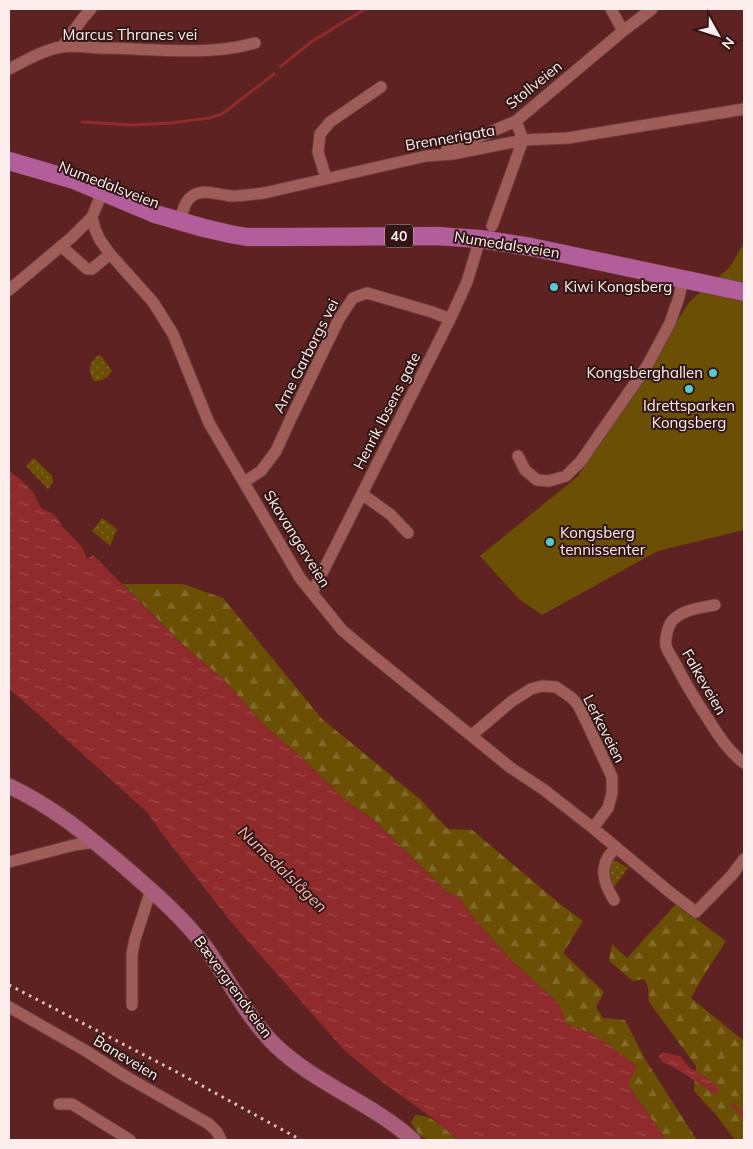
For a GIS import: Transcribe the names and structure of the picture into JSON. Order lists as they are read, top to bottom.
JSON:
{
  "streets": {
    "main road": ["Numedalsveien", "40", "Bævergrendveien"],
    "street": [
      "Marcus Thranes vei",
      "Stollveien",
      "Brennerigata",
      "Arne Garborgs vei",
      "Henrik Ibsens gate",
      "Skavangerveien",
      "Falkeveien",
      "Lerkeveien",
      "Baneveien"
    ]
  },
  "crossings": [
    ["Stollveien", "Brennerigata"],
    ["Brennerigata", "Numedalsveien"],
    ["Brennerigata", "Henrik Ibsens gate"],
    ["Numedalsveien", "Henrik Ibsens gate"],
    ["Arne Garborgs vei", "Henrik Ibsens gate"],
    ["Arne Garborgs vei", "Skavangerveien"],
    ["Henrik Ibsens gate", "Skavangerveien"],
    ["Skavangerveien", "Lerkeveien"]
  ],
  "water": ["Numedalslågen"],
  "places": [
    "Kiwi Kongsberg",
    "Kongsberghallen",
    "Idrettsparken Kongsberg",
    "Kongsberg tennissenter"
  ],
  "north": "bottom right"
}
